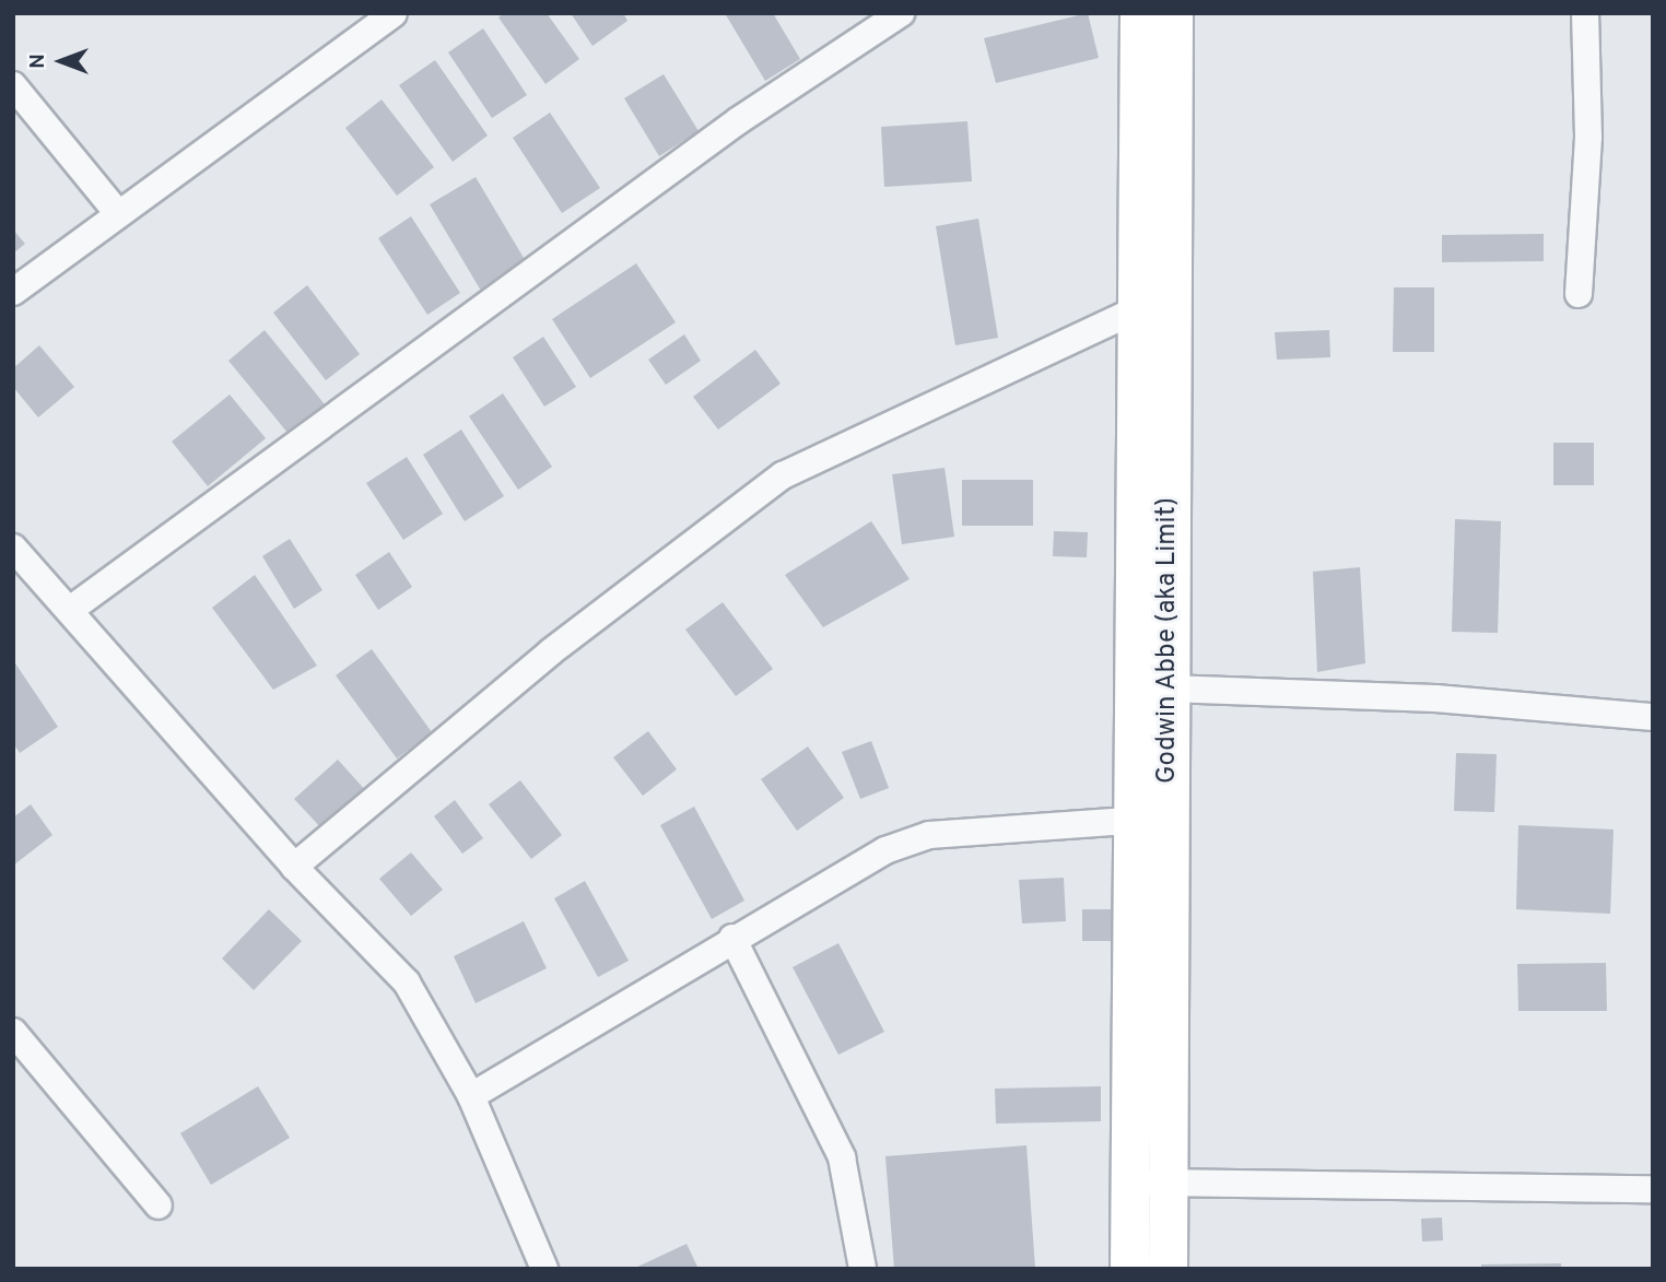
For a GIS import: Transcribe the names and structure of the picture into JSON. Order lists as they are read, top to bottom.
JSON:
{
  "streets": {
    "street": ["Godwin Abbe (aka Limit)"]
  },
  "north": "left"
}
